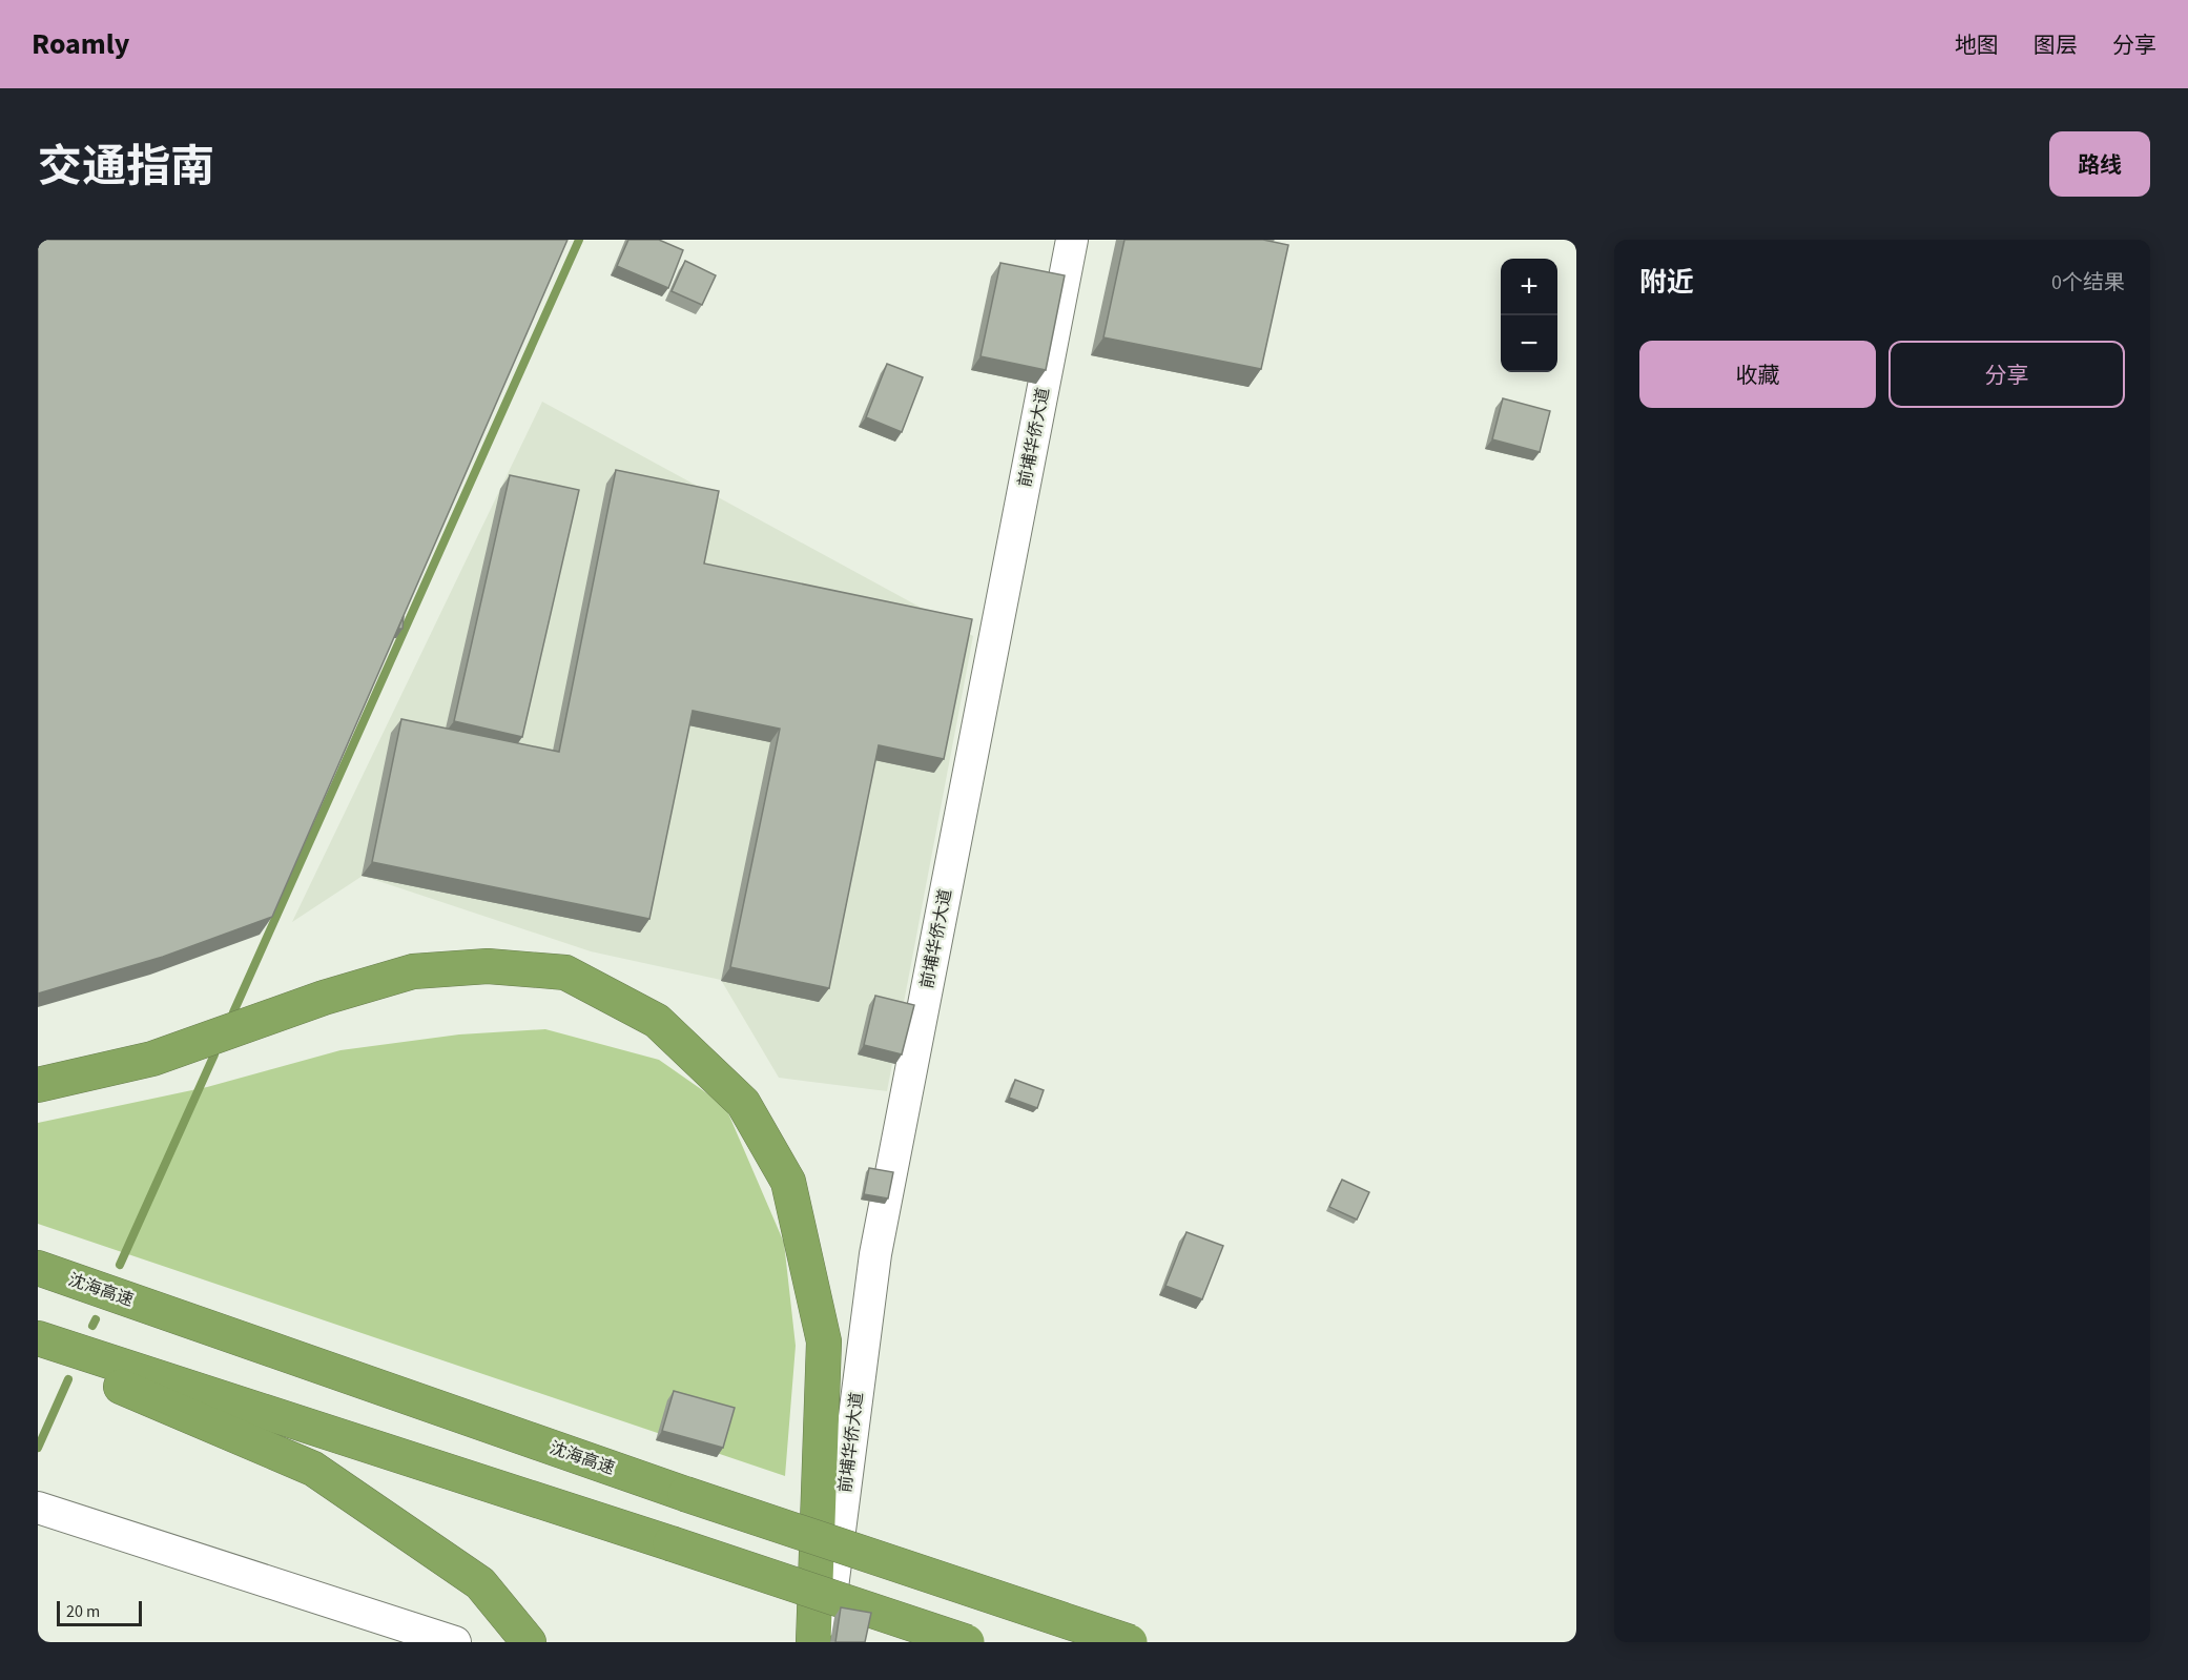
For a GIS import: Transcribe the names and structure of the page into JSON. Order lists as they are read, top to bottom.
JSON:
{
  "streets": {
    "highway": ["沈海高速"],
    "street": ["前埔华侨大道"]
  },
  "scale_bar": "20 m",
  "page": {
    "header": "Roamly",
    "nav": ["地图", "图层", "分享"],
    "title": "交通指南",
    "buttons": [
      "路线",
      ["收藏", "分享"]
    ],
    "heading": ["附近", "0个结果"],
    "map_buttons": ["+", "−"],
    "scale": "20 m"
  }
}
